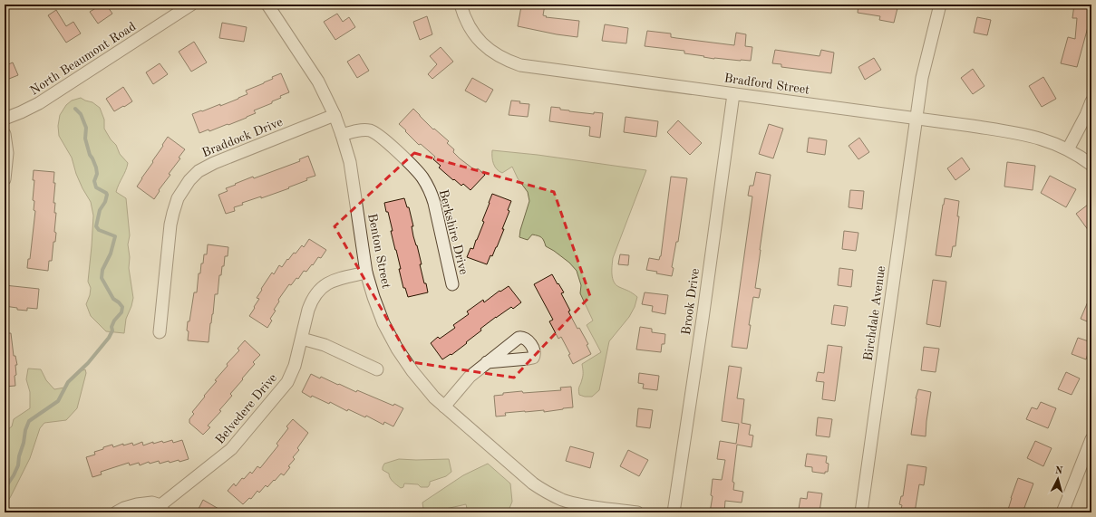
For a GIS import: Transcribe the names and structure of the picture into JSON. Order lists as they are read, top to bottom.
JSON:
{
  "streets": {
    "street": [
      "North Beaumont Road",
      "Bradford Street",
      "Braddock Drive",
      "Berkshire Drive",
      "Benton Street",
      "Brook Drive",
      "Birchdale Avenue",
      "Belvedere Drive"
    ]
  },
  "crossings": [
    ["Bradford Street", "Brook Drive"],
    ["Bradford Street", "Birchdale Avenue"],
    ["Braddock Drive", "Benton Street"],
    ["Berkshire Drive", "Benton Street"],
    ["Benton Street", "Belvedere Drive"]
  ],
  "north": "top"
}
